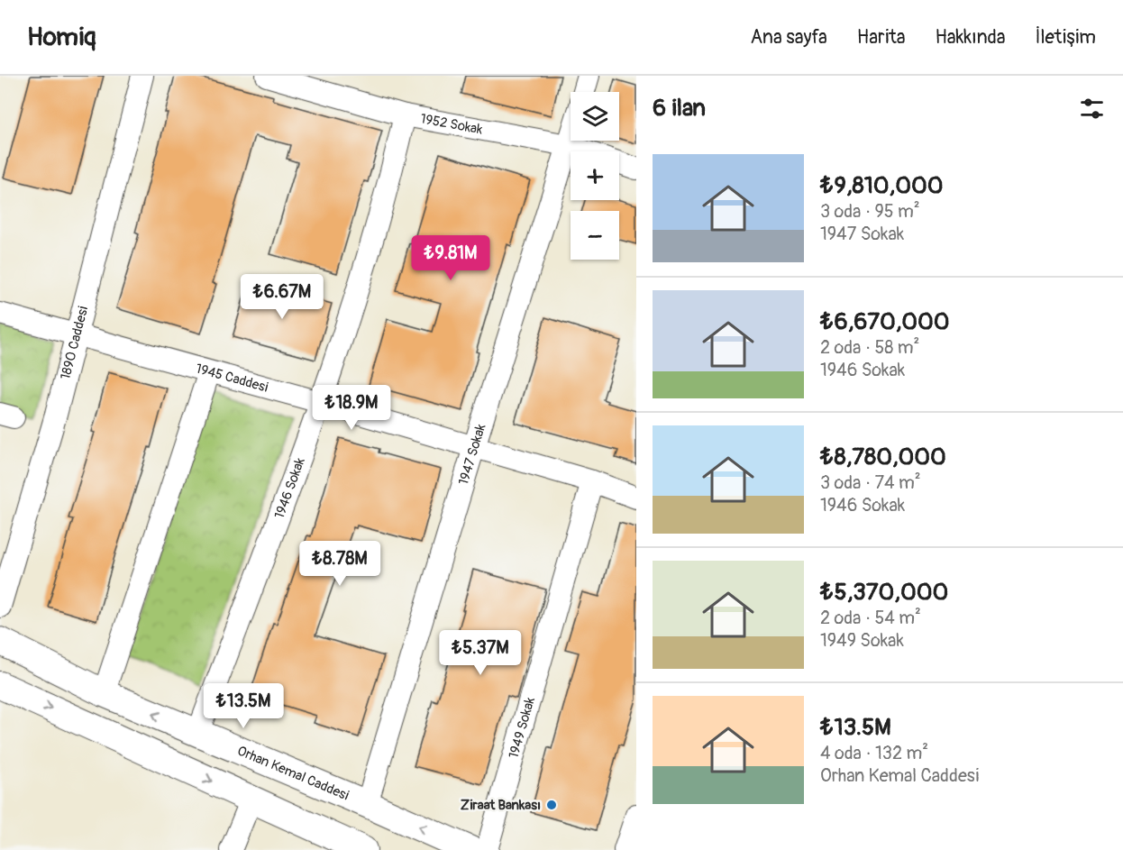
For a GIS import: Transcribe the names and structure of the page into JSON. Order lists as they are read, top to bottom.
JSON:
{
  "streets": {
    "main road": ["Orhan Kemal Caddesi"],
    "street": [
      "1952 Sokak",
      "1890 Caddesi",
      "1945 Caddesi",
      "1947 Sokak",
      "1946 Sokak",
      "1949 Sokak"
    ]
  },
  "crossings": [
    ["1952 Sokak", "1947 Sokak"],
    ["1952 Sokak", "1946 Sokak"],
    ["1890 Caddesi", "1945 Caddesi"],
    ["1945 Caddesi", "1947 Sokak"],
    ["1945 Caddesi", "1946 Sokak"],
    ["1945 Caddesi", "1949 Sokak"],
    ["1947 Sokak", "Orhan Kemal Caddesi"],
    ["1946 Sokak", "Orhan Kemal Caddesi"]
  ],
  "places": ["Ziraat Bankası"],
  "page": {
    "header": "Homiq",
    "nav": [
      "Ana sayfa",
      "Harita",
      "Hakkında",
      "İletişim"
    ],
    "heading": "6 ilan",
    "map_buttons": ["+", "−"],
    "list": [
      {
        "name": "₺9,810,000",
        "note": "3 oda · 95 m² · 1947 Sokak"
      },
      {
        "name": "₺6,670,000",
        "note": "2 oda · 58 m² · 1946 Sokak"
      },
      {
        "name": "₺8,780,000",
        "note": "3 oda · 74 m² · 1946 Sokak"
      },
      {
        "name": "₺5,370,000",
        "note": "2 oda · 54 m² · 1949 Sokak"
      },
      {
        "name": "₺13.5M",
        "note": "4 oda · 132 m² · Orhan Kemal Caddesi"
      }
    ],
    "price": [
      "₺9.81M",
      "₺6.67M",
      "₺18.9M",
      "₺8.78M",
      "₺5.37M",
      "₺13.5M"
    ]
  }
}
